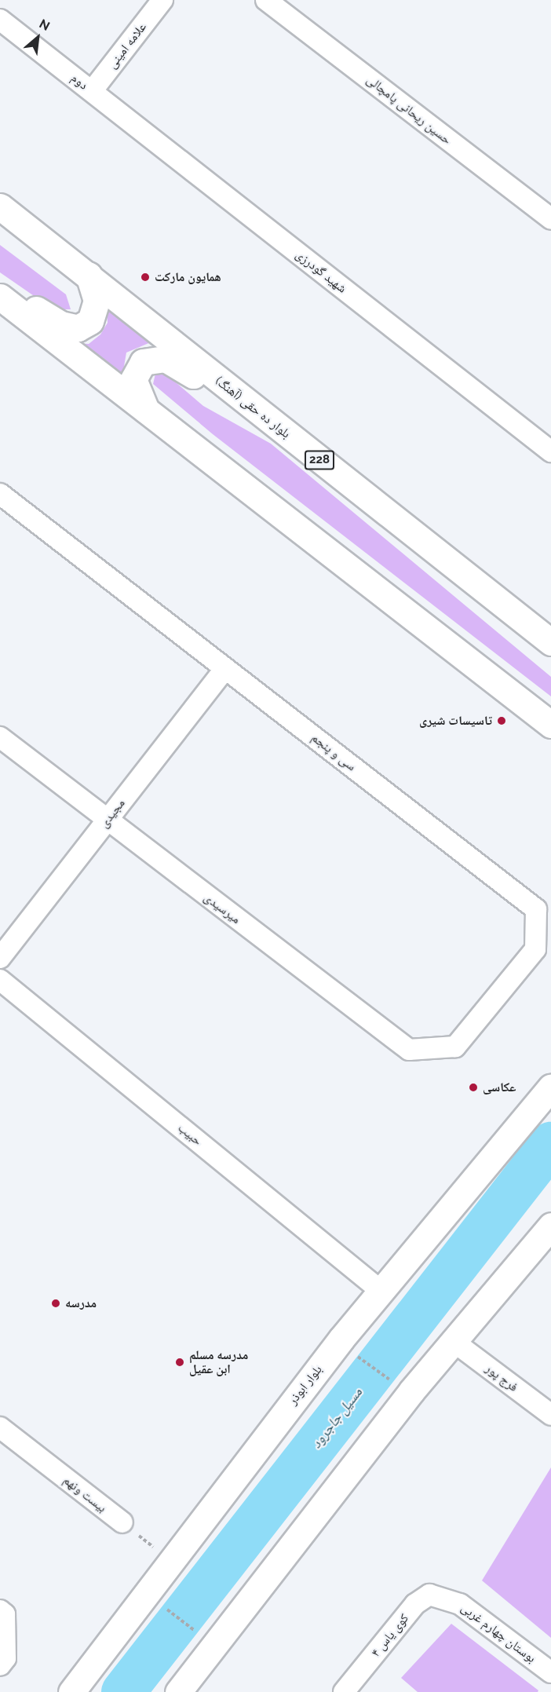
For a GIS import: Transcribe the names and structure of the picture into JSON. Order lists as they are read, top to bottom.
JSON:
{
  "streets": {
    "main road": ["بلوار ده حقی (آهنگ)", "228", "بلوار ابوذر"],
    "street": [
      "علامه امینی",
      "دوم",
      "حسین ریحانی پامچالی",
      "شهید گودرزی",
      "سی و پنجم",
      "مجیدی",
      "میرسیدی",
      "حبیب",
      "فرج پور",
      "بیست ونهم",
      "بوستان چهارم غربی",
      "کوی یاس ۴"
    ]
  },
  "crossings": [
    ["علامه امینی", "دوم"],
    ["علامه امینی", "شهید گودرزی"],
    ["دوم", "شهید گودرزی"],
    ["سی و پنجم", "مجیدی"],
    ["سی و پنجم", "میرسیدی"],
    ["مجیدی", "میرسیدی"],
    ["حبیب", "بلوار ابوذر"],
    ["بوستان چهارم غربی", "کوی یاس ۴"]
  ],
  "water": ["مسیل جاجرود"],
  "places": [
    "همایون مارکت",
    "تاسیسات شیری",
    "عکاسى",
    "مدرسه",
    "مدرسه مسلم ابن عقیل"
  ],
  "north": "top right"
}
